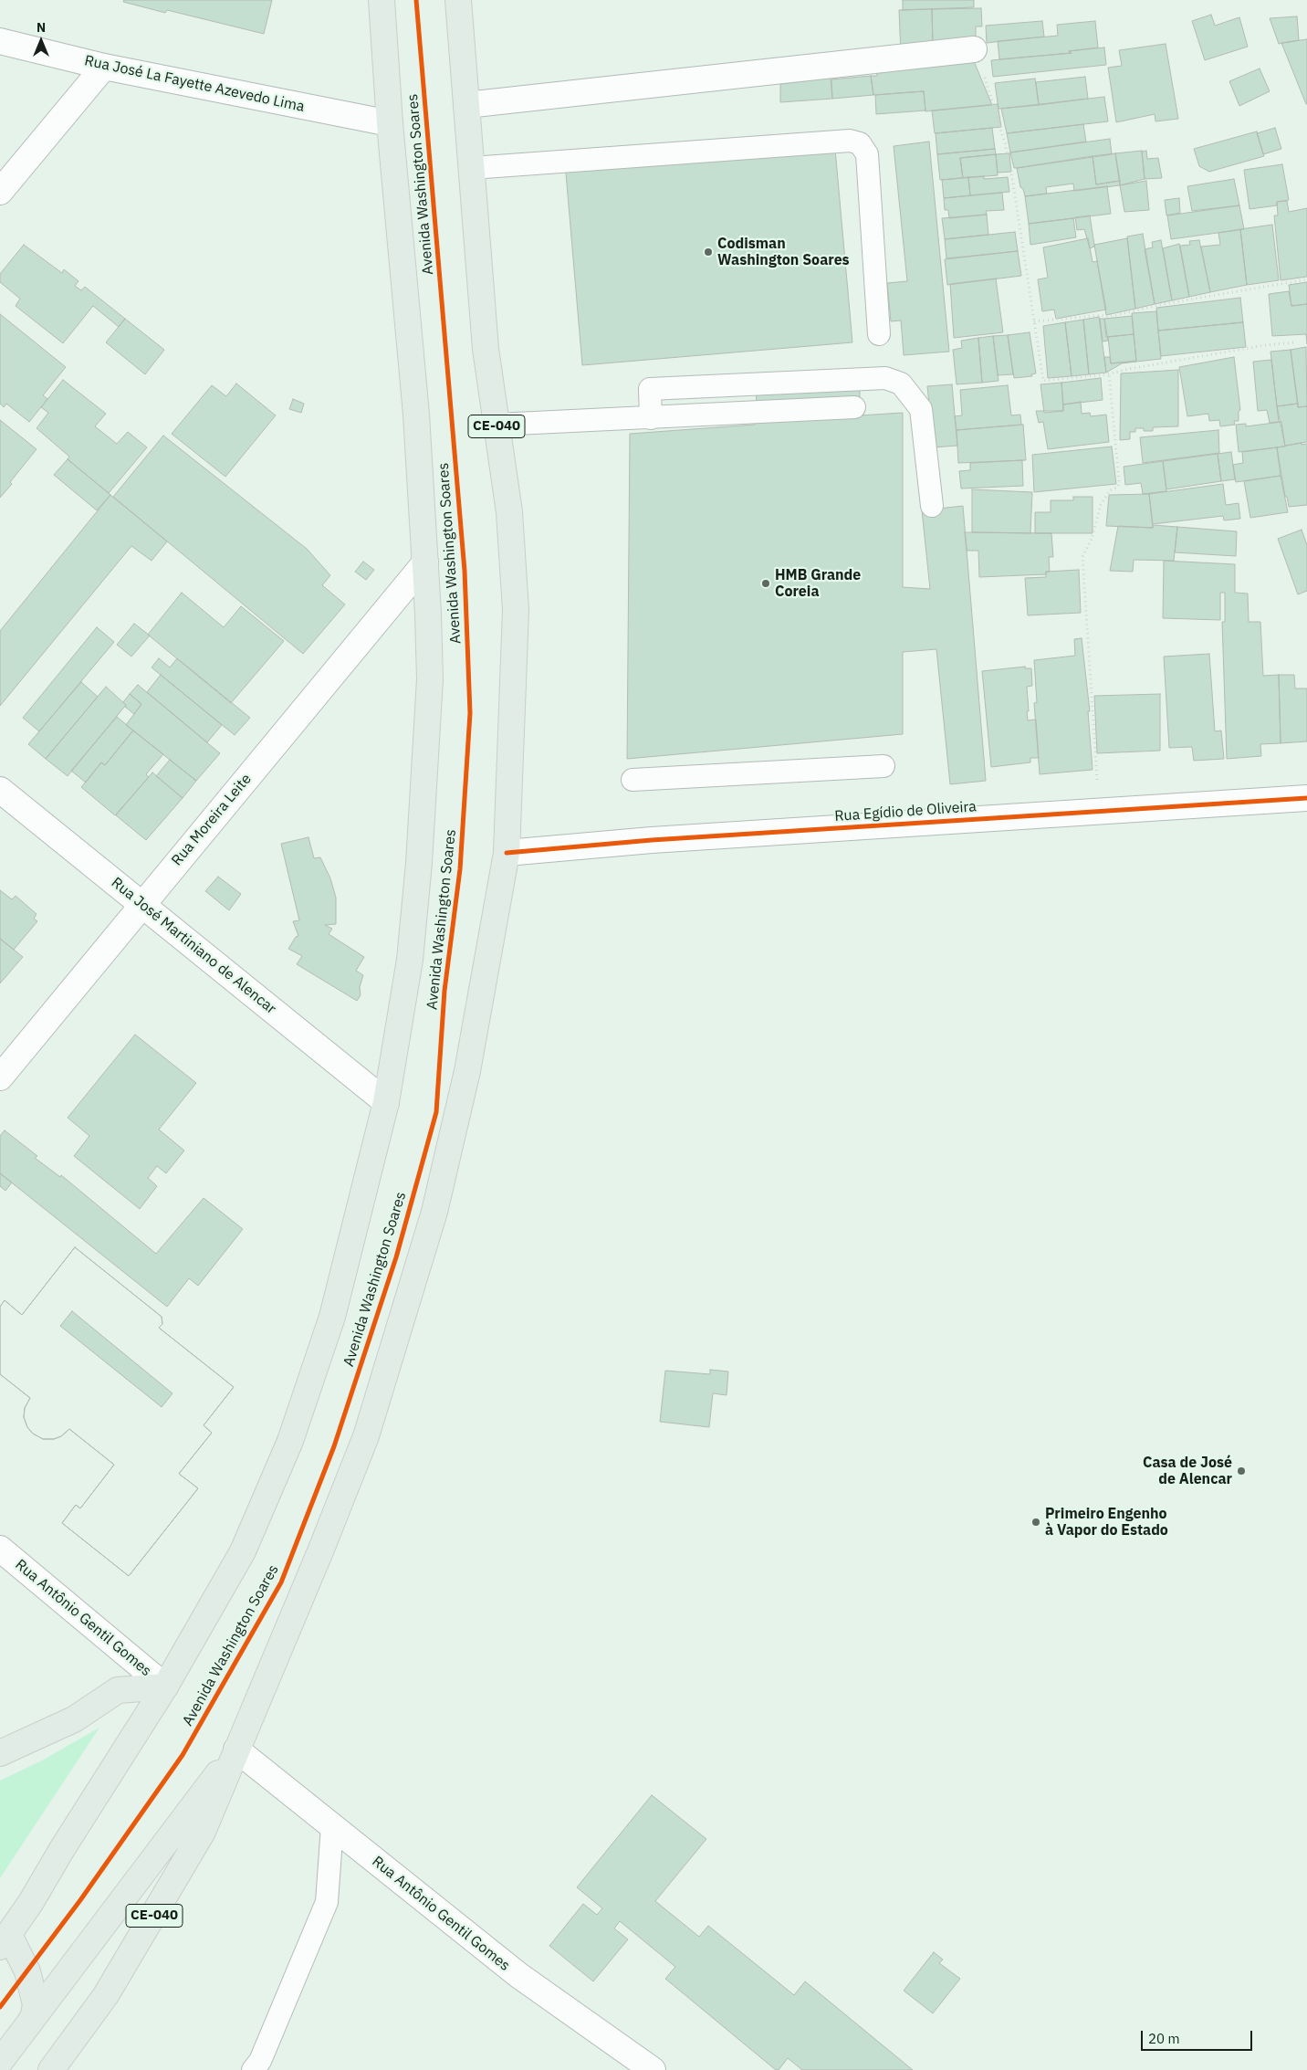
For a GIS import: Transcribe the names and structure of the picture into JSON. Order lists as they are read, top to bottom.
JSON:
{
  "streets": {
    "highway": ["Avenida Washington Soares", "CE-040"],
    "street": [
      "Rua José La Fayette Azevedo Lima",
      "Rua Egídio de Oliveira",
      "Rua Moreira Leite",
      "Rua José Martiniano de Alencar",
      "Rua Antônio Gentil Gomes"
    ]
  },
  "crossings": [
    ["Rua José La Fayette Azevedo Lima", "Avenida Washington Soares"],
    ["Avenida Washington Soares", "Rua Moreira Leite"],
    ["Avenida Washington Soares", "Rua José Martiniano de Alencar"],
    ["Avenida Washington Soares", "Rua Antônio Gentil Gomes"],
    ["CE-040", "Rua Egídio de Oliveira"],
    ["CE-040", "Rua Antônio Gentil Gomes"],
    ["Rua Moreira Leite", "Rua José Martiniano de Alencar"]
  ],
  "places": [
    "Codisman Washington Soares",
    "HMB Grande Coreia",
    "Casa de José de Alencar",
    "Primeiro Engenho à Vapor do Estado"
  ],
  "scale_bar": "20 m",
  "north": "top"
}
